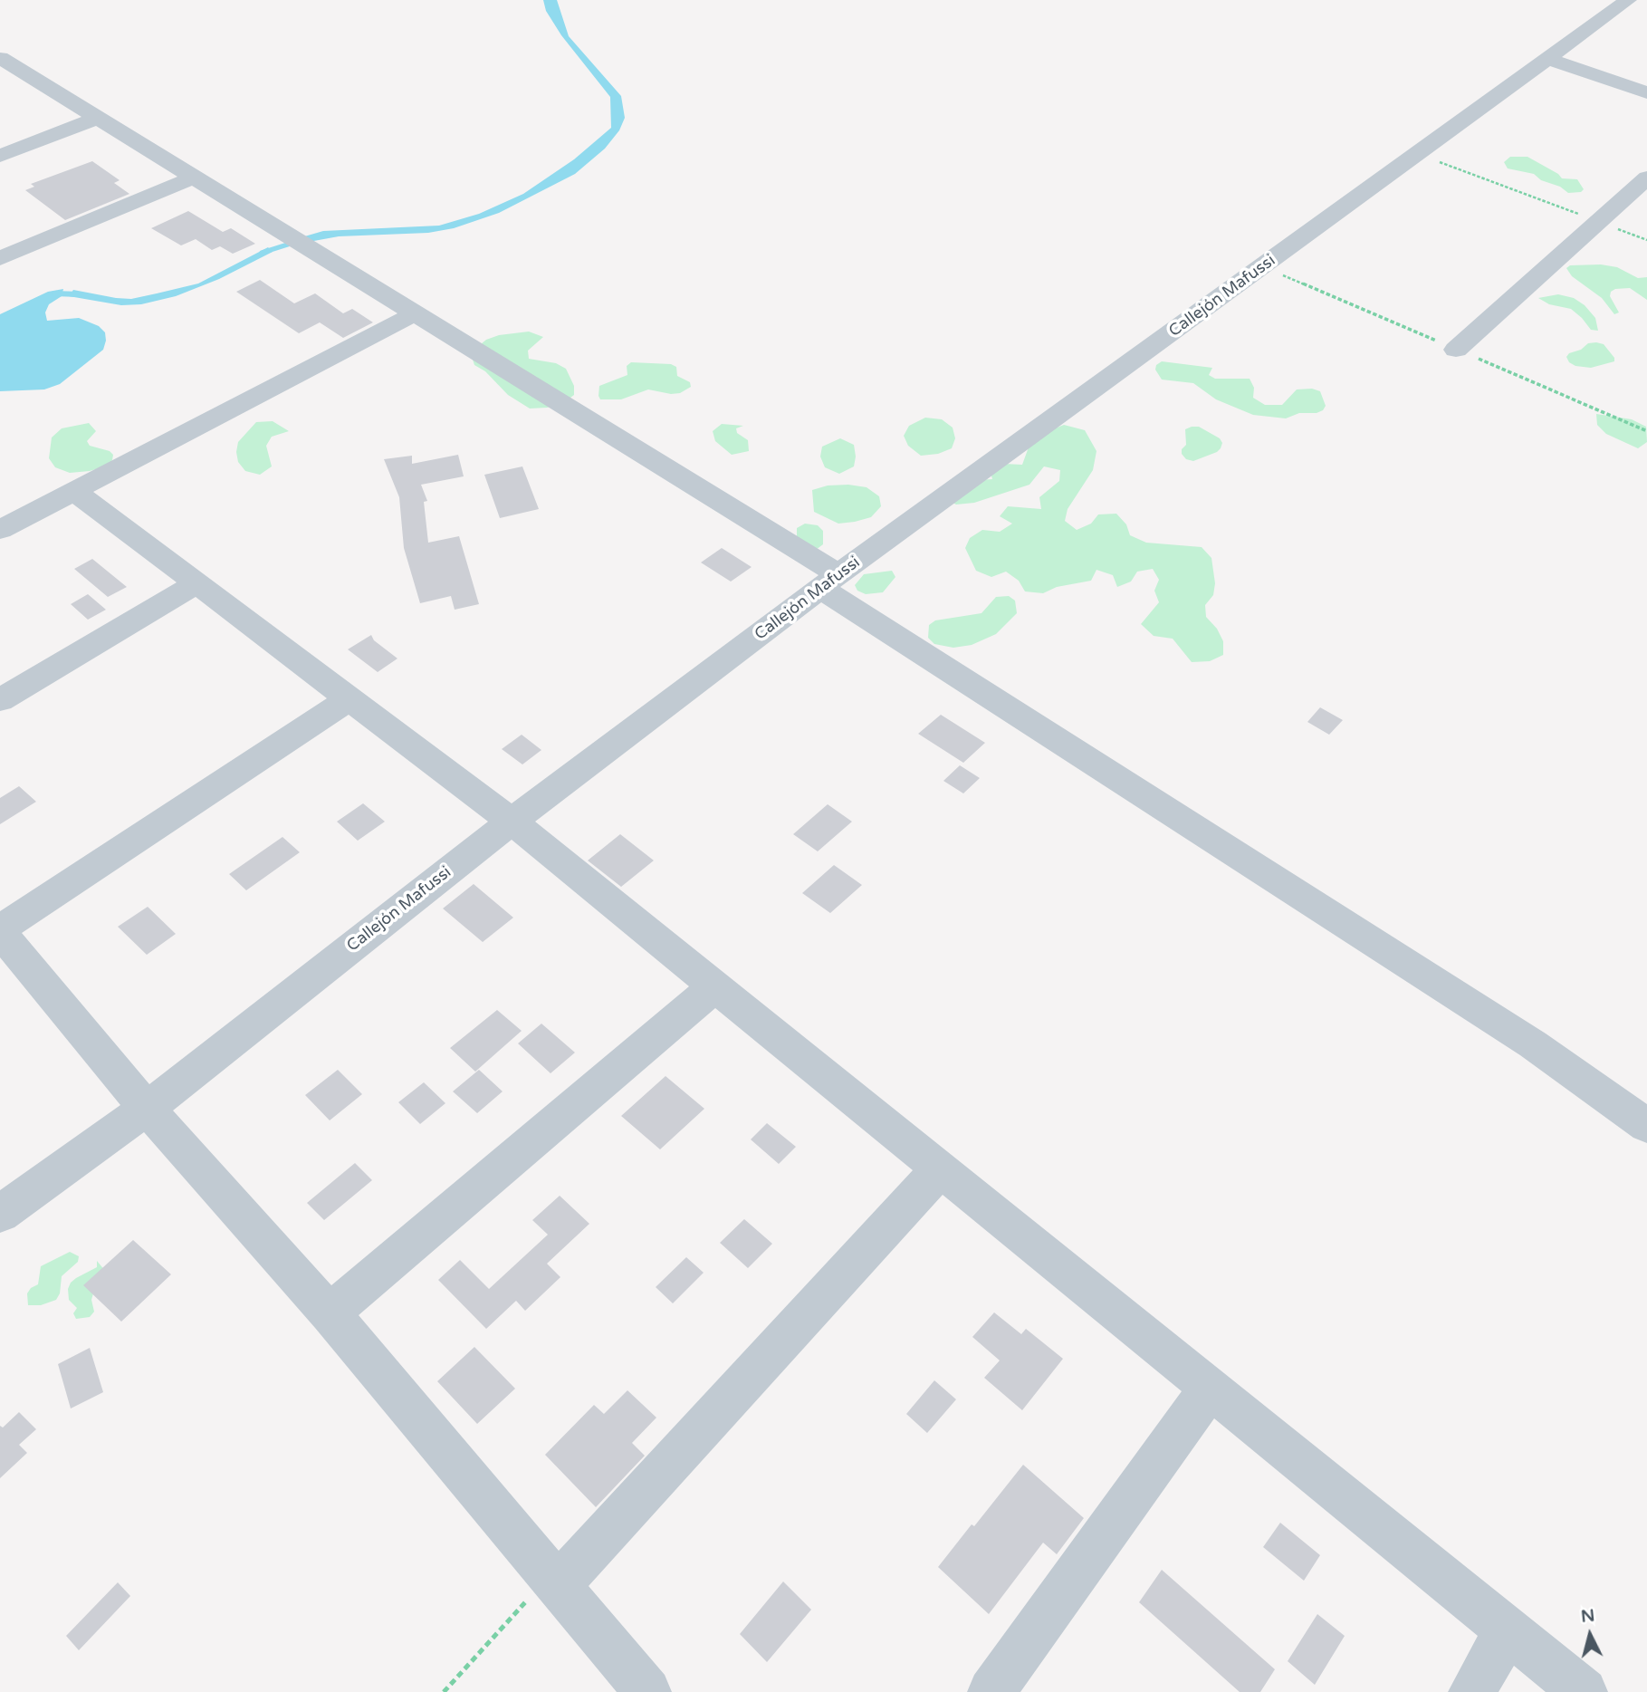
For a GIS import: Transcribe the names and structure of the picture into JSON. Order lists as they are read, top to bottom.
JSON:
{
  "streets": {
    "street": ["Callejón Mafussi"]
  },
  "north": "top"
}
